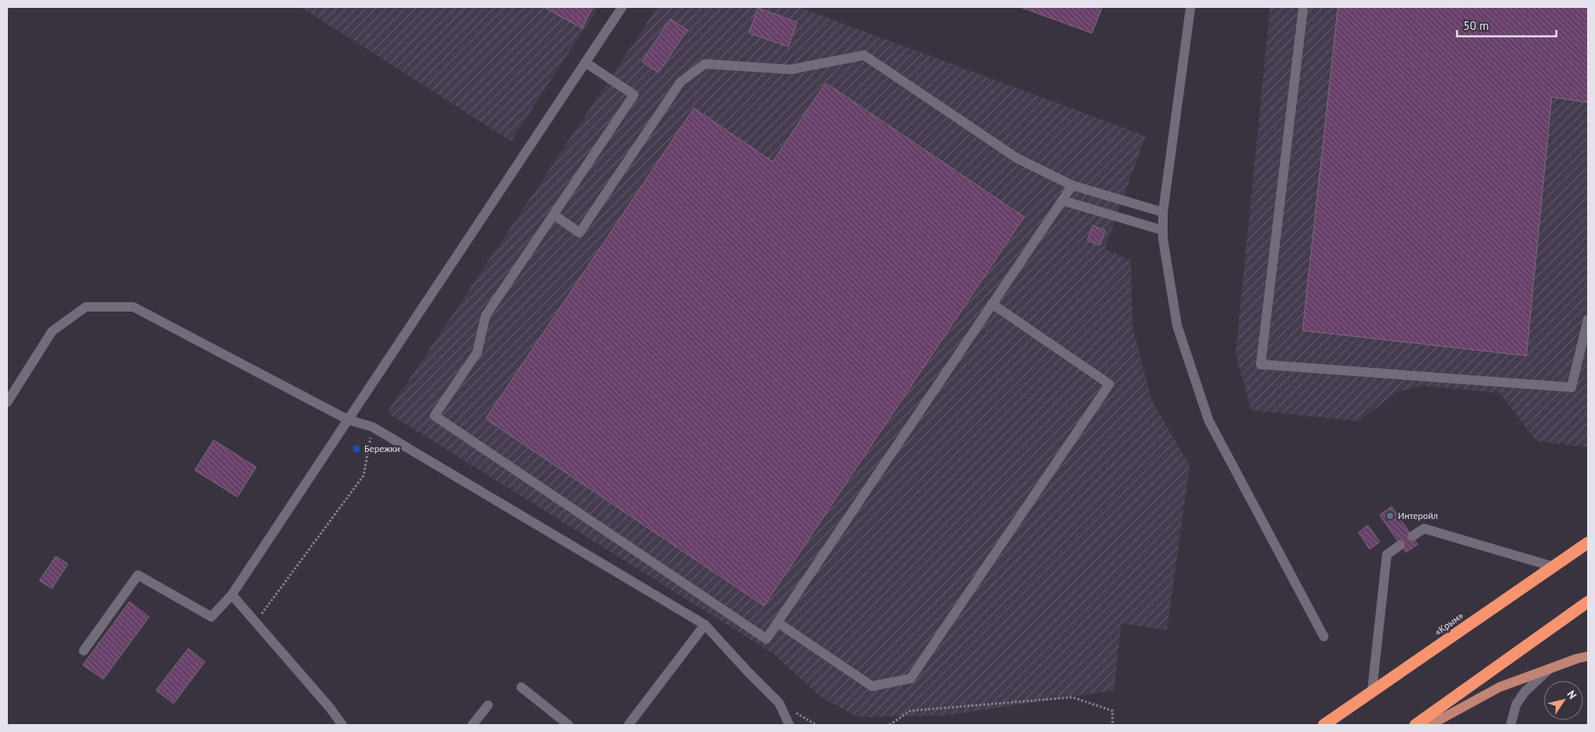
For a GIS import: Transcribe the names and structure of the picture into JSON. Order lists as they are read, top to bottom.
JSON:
{
  "streets": {
    "highway": ["«Крым»"]
  },
  "places": {
    "transit": ["Бережки"],
    "other": ["Интеройл"]
  },
  "scale_bar": "50 m",
  "north": "top right"
}
